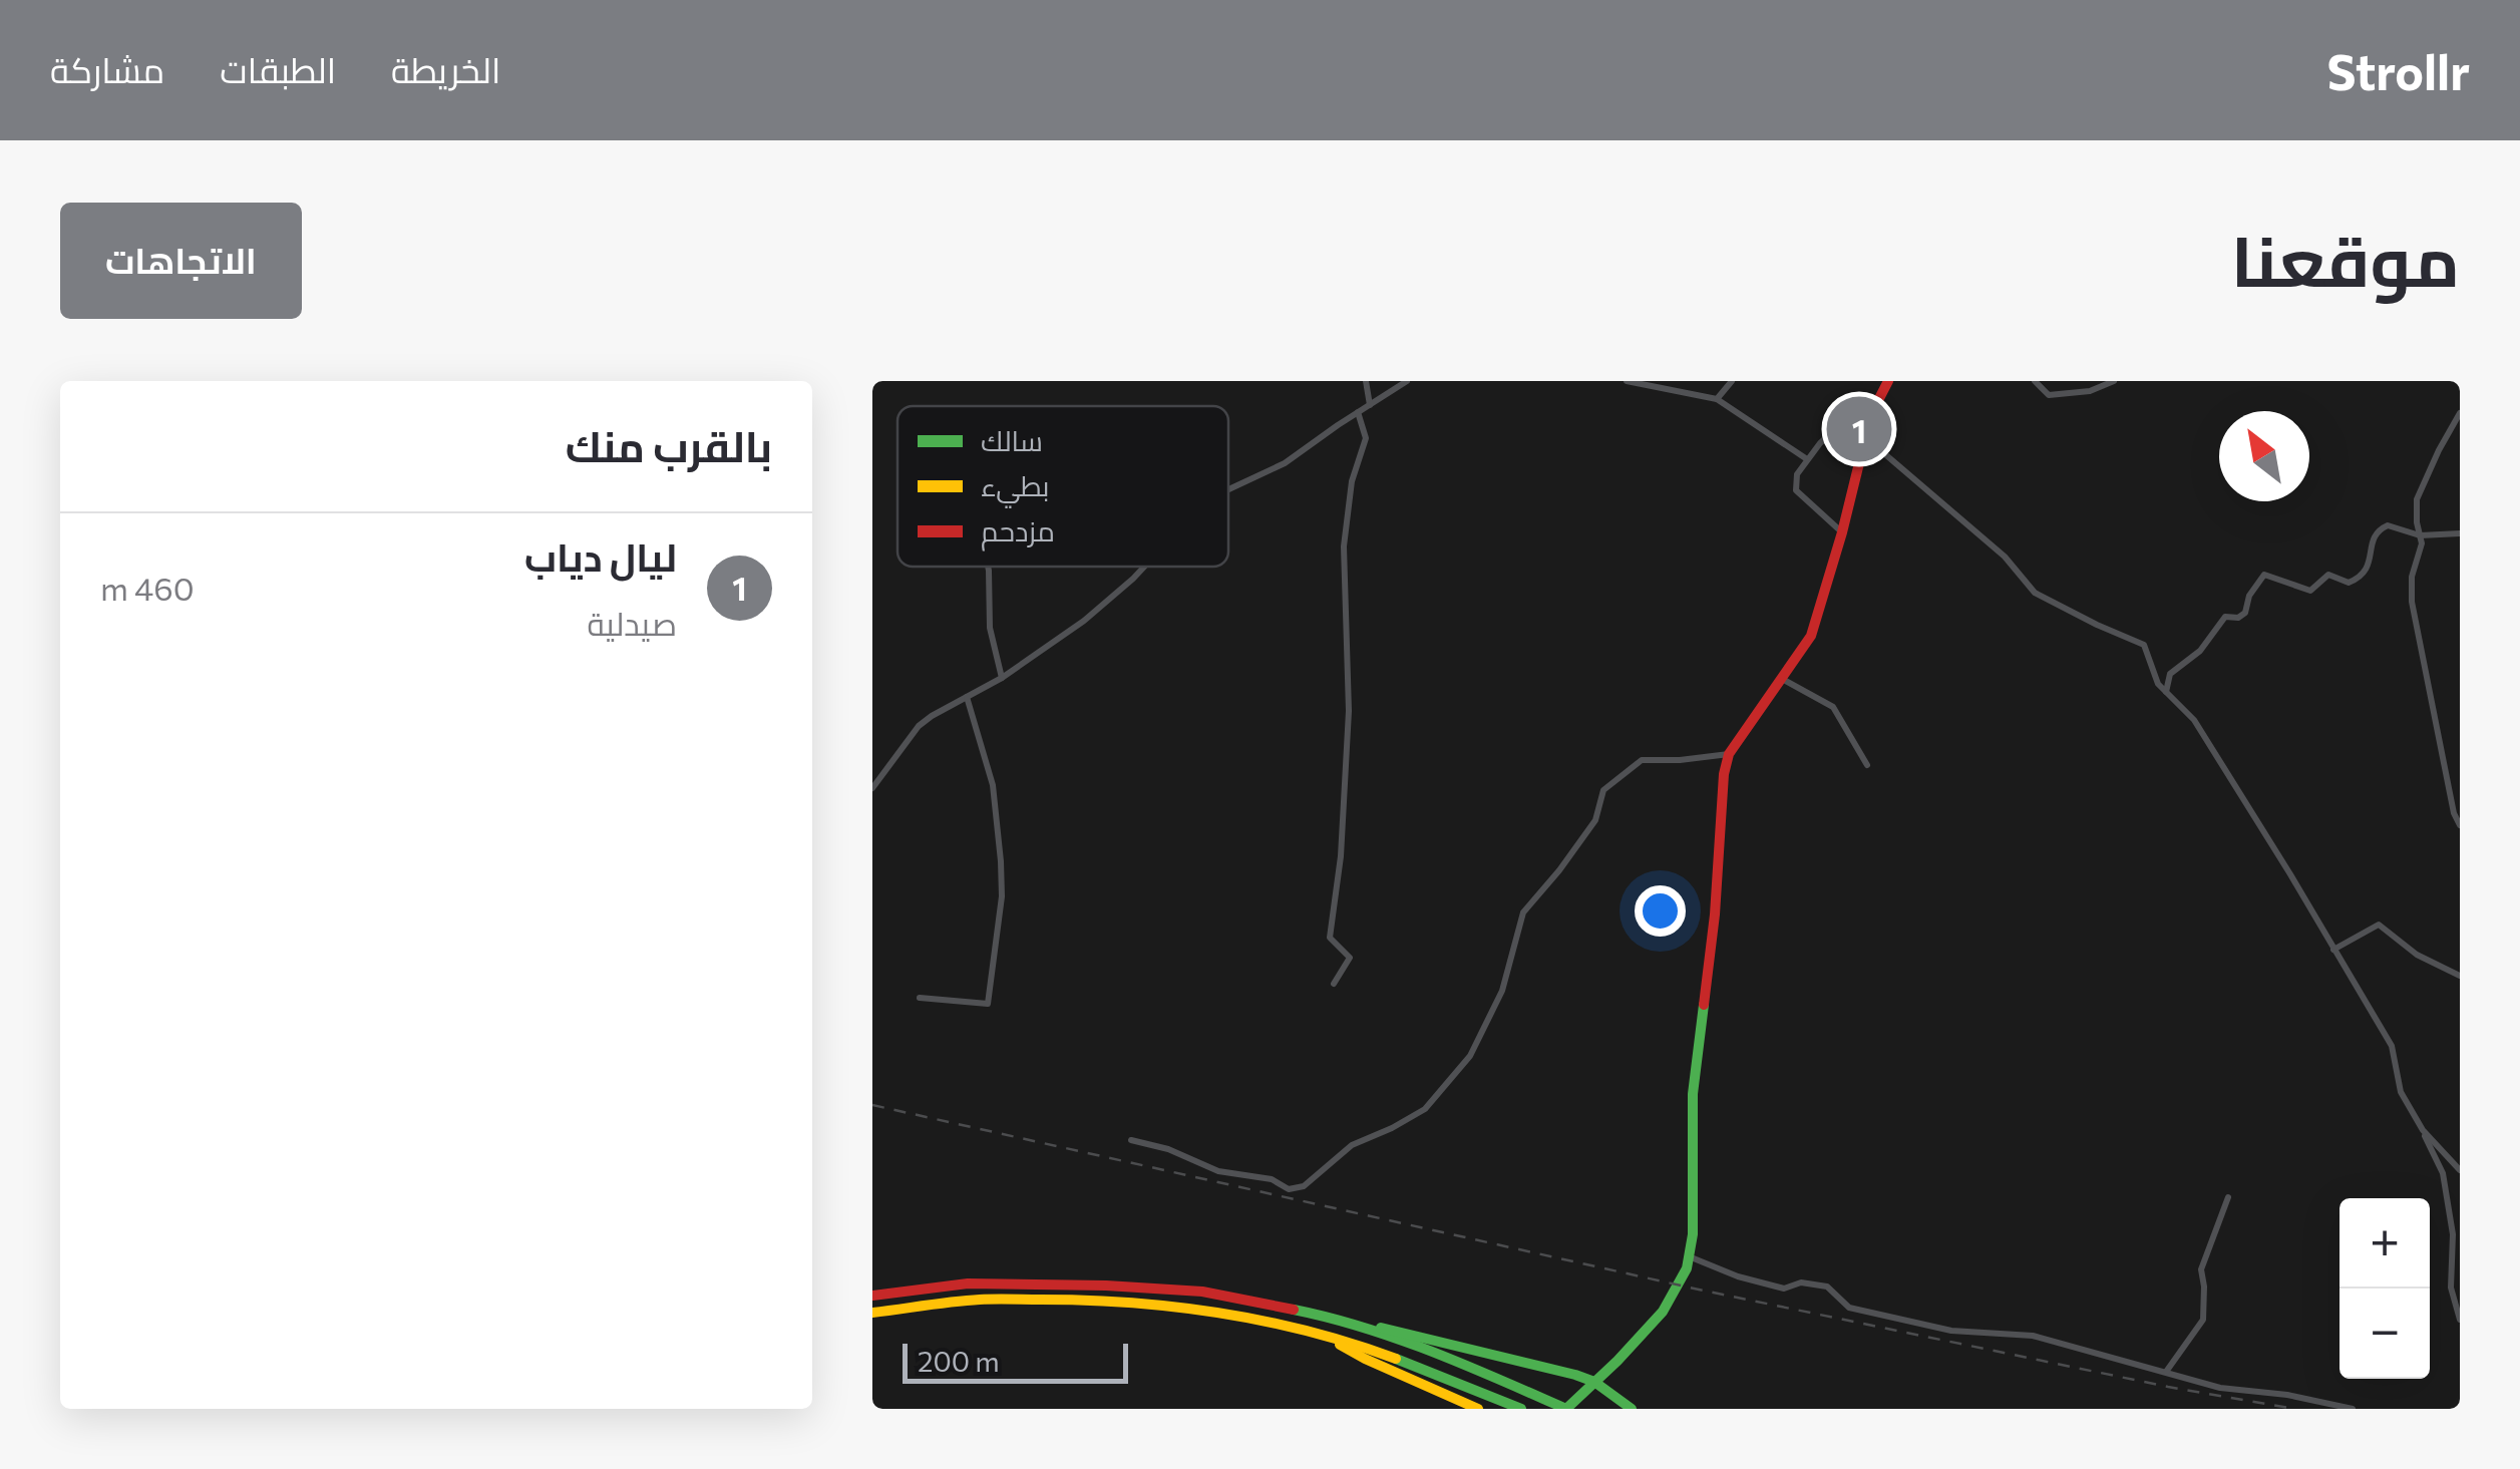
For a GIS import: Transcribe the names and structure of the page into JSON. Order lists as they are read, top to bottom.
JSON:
{
  "legend": ["سالك", "بطيء", "مزدحم"],
  "scale_bar": "200 m",
  "north": "top left",
  "page": {
    "header": "Strollr",
    "nav": ["الخريطة", "الطبقات", "مشاركة"],
    "title": "موقعنا",
    "buttons": "الاتجاهات",
    "heading": "بالقرب منك",
    "pins": "1",
    "list": [
      {
        "mark": "1",
        "name": "ليال دياب",
        "note": "صيدلية",
        "value": "460 m"
      }
    ],
    "map_buttons": ["+", "−"],
    "scale": "200 m"
  }
}
